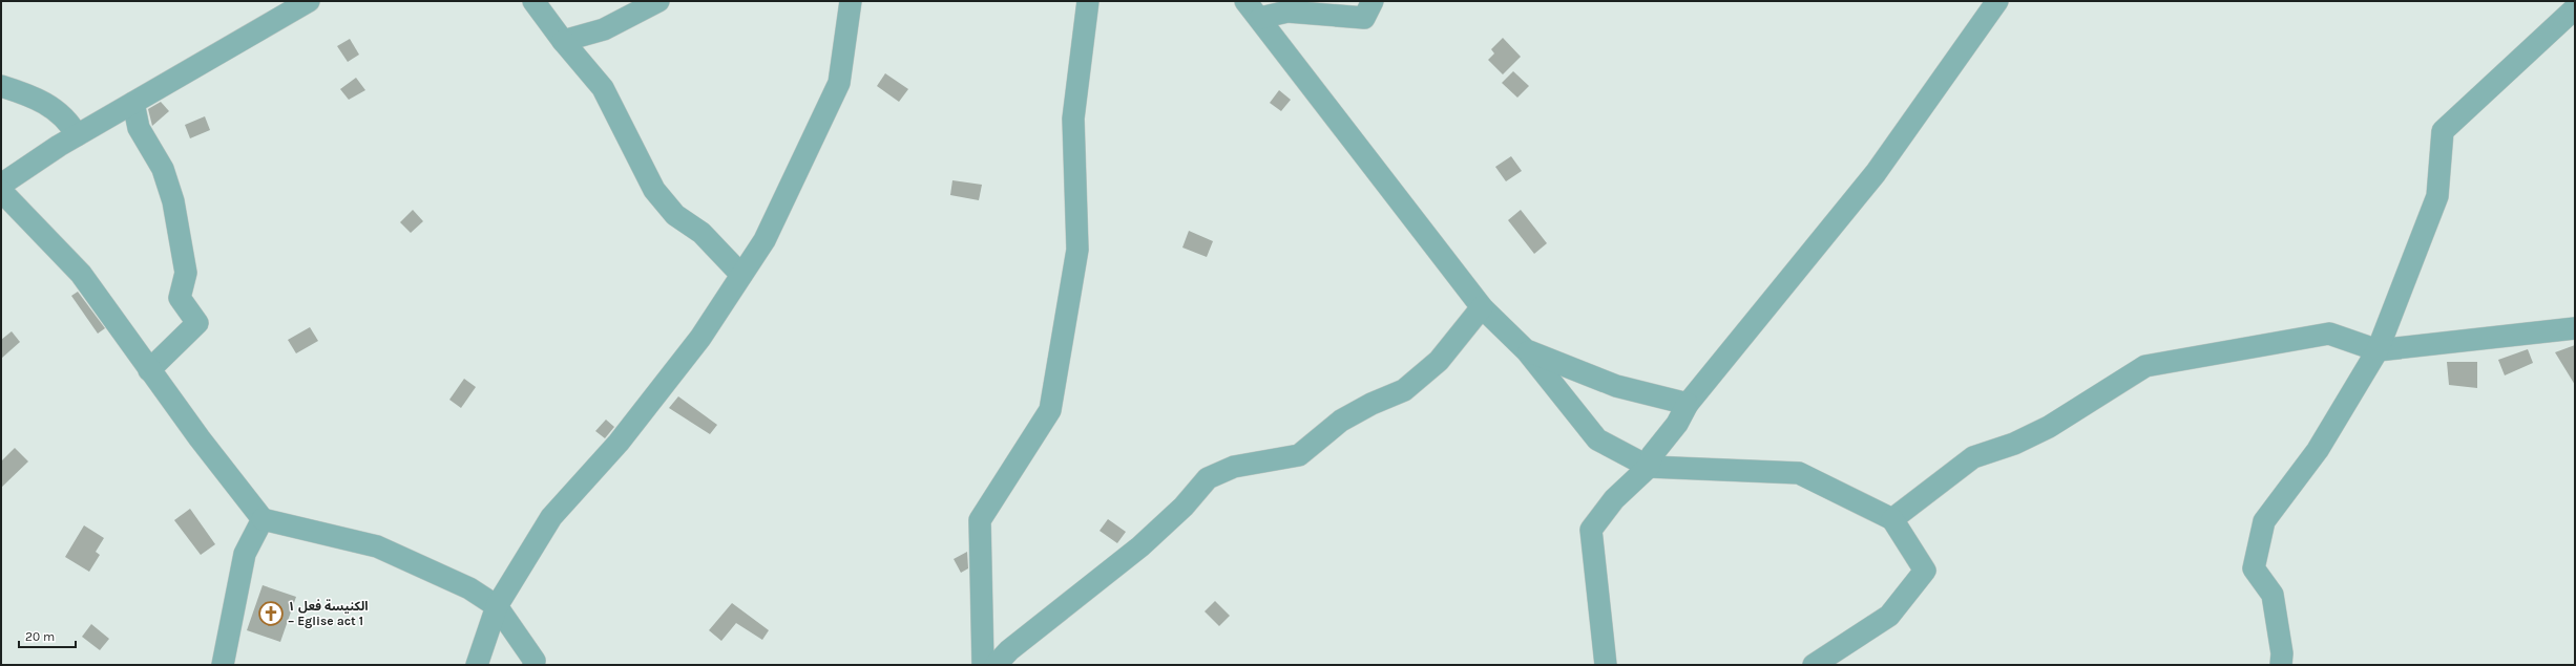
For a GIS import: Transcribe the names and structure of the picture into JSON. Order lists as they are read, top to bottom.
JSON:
{
  "places": {
    "church": ["الكنيسة فعل ۱ – Eglise act 1"]
  },
  "scale_bar": "20 m"
}
